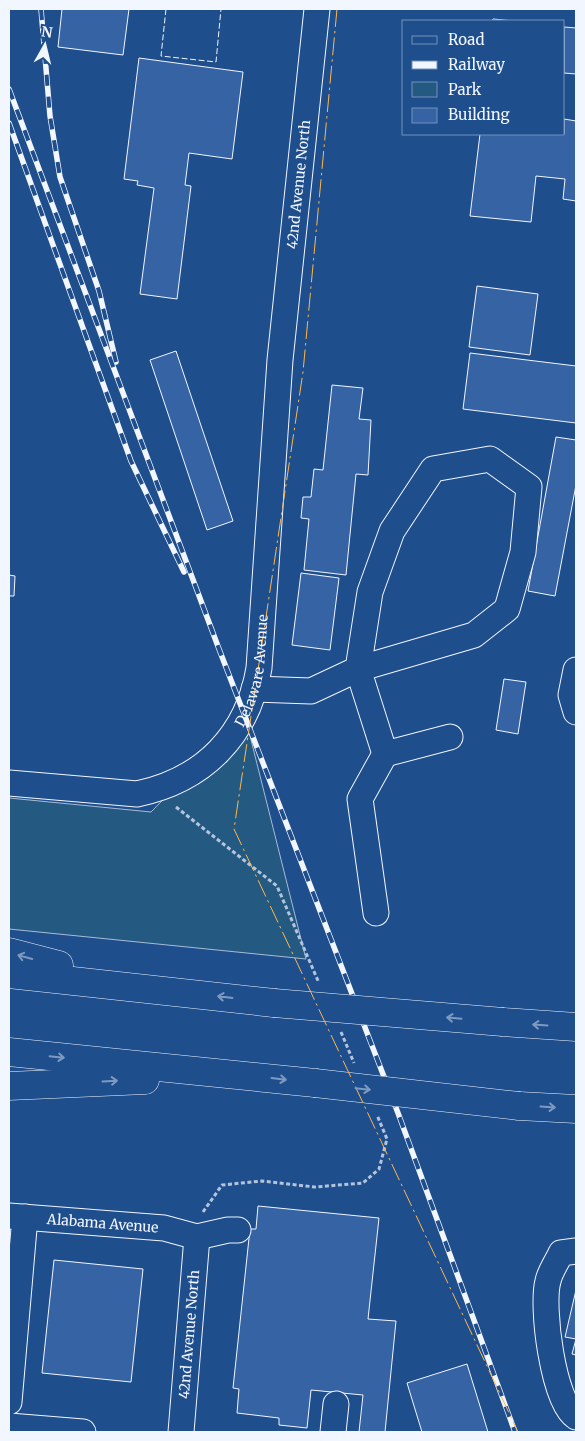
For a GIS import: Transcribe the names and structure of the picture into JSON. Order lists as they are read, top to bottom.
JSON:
{
  "streets": {
    "street": ["42nd Avenue North", "Delaware Avenue", "Alabama Avenue"]
  },
  "crossings": [
    ["42nd Avenue North", "Delaware Avenue"],
    ["42nd Avenue North", "Alabama Avenue"]
  ],
  "legend": [
    "Road",
    "Railway",
    "Park",
    "Building"
  ],
  "north": "top"
}
